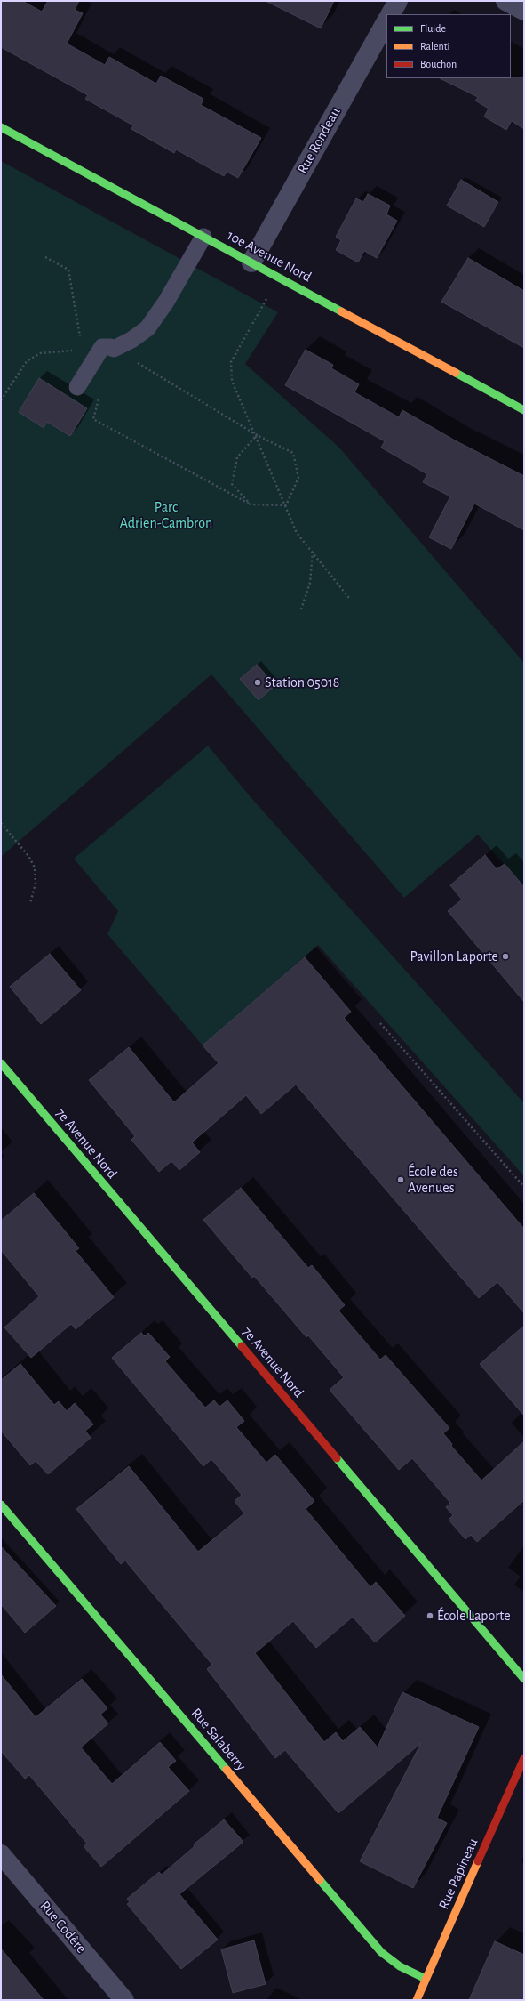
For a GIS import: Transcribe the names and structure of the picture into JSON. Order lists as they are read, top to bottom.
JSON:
{
  "streets": {
    "street": [
      "Rue Rondeau",
      "10e Avenue Nord",
      "7e Avenue Nord",
      "Rue Salaberry",
      "Rue Papineau",
      "Rue Codère"
    ]
  },
  "crossings": [
    ["Rue Rondeau", "10e Avenue Nord"],
    ["Rue Salaberry", "Rue Papineau"]
  ],
  "parks": ["Parc Adrien-Cambron"],
  "places": [
    "Station 05018",
    "Pavillon Laporte",
    "École des Avenues",
    "École Laporte"
  ],
  "legend": ["Fluide", "Ralenti", "Bouchon"]
}
